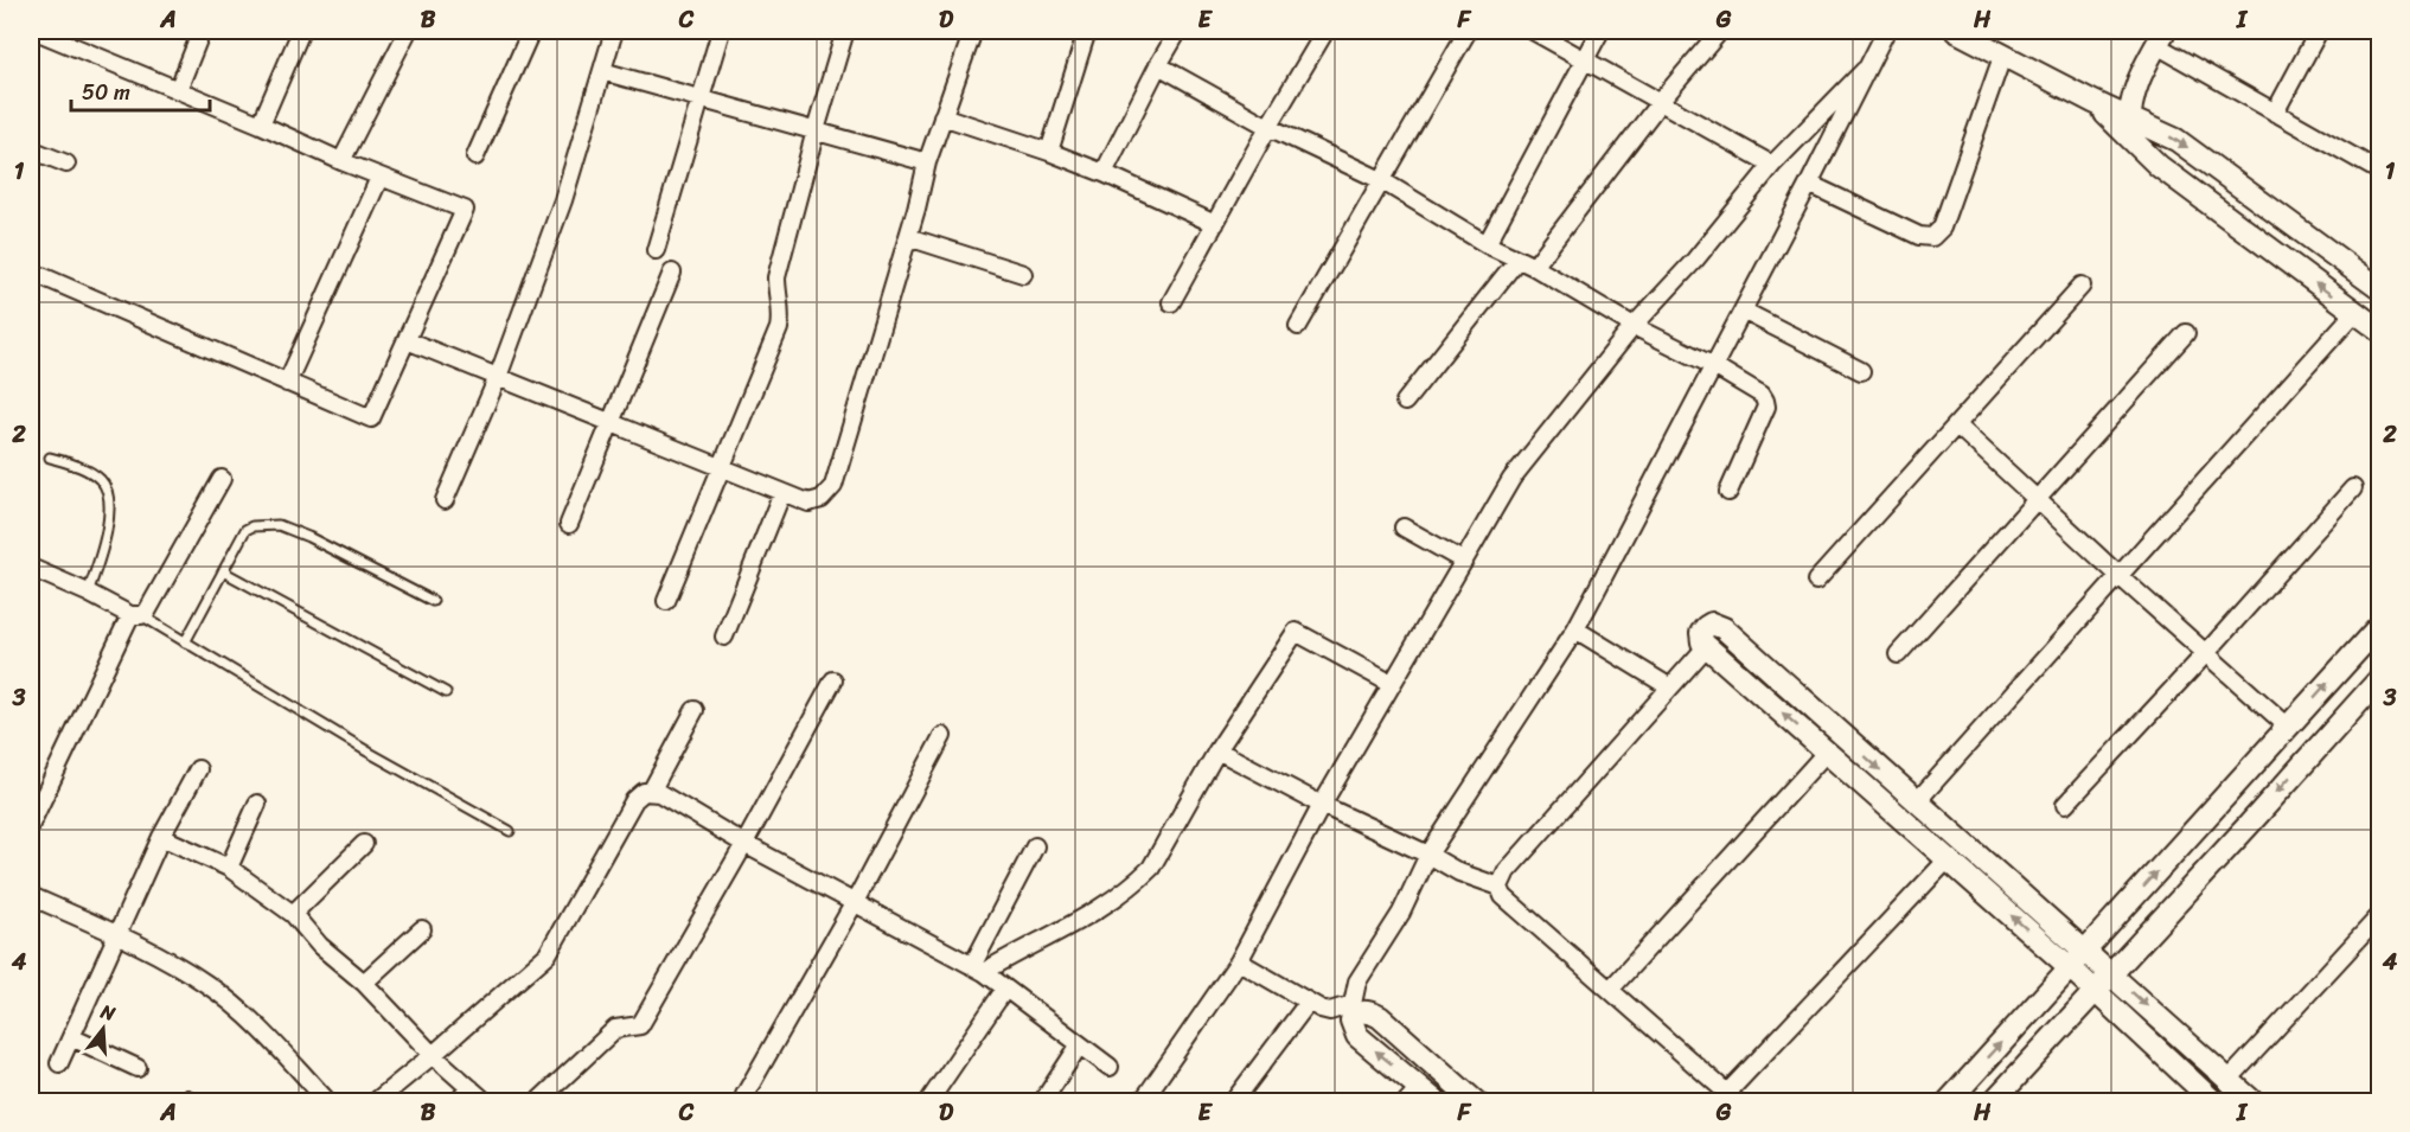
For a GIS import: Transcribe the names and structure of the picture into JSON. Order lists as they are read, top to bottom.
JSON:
{
  "scale_bar": "50 m",
  "north": "top",
  "grid": {
    "columns": [
      "A",
      "B",
      "C",
      "D",
      "E",
      "F",
      "G",
      "H",
      "I"
    ],
    "rows": [
      "1",
      "2",
      "3",
      "4"
    ]
  }
}
